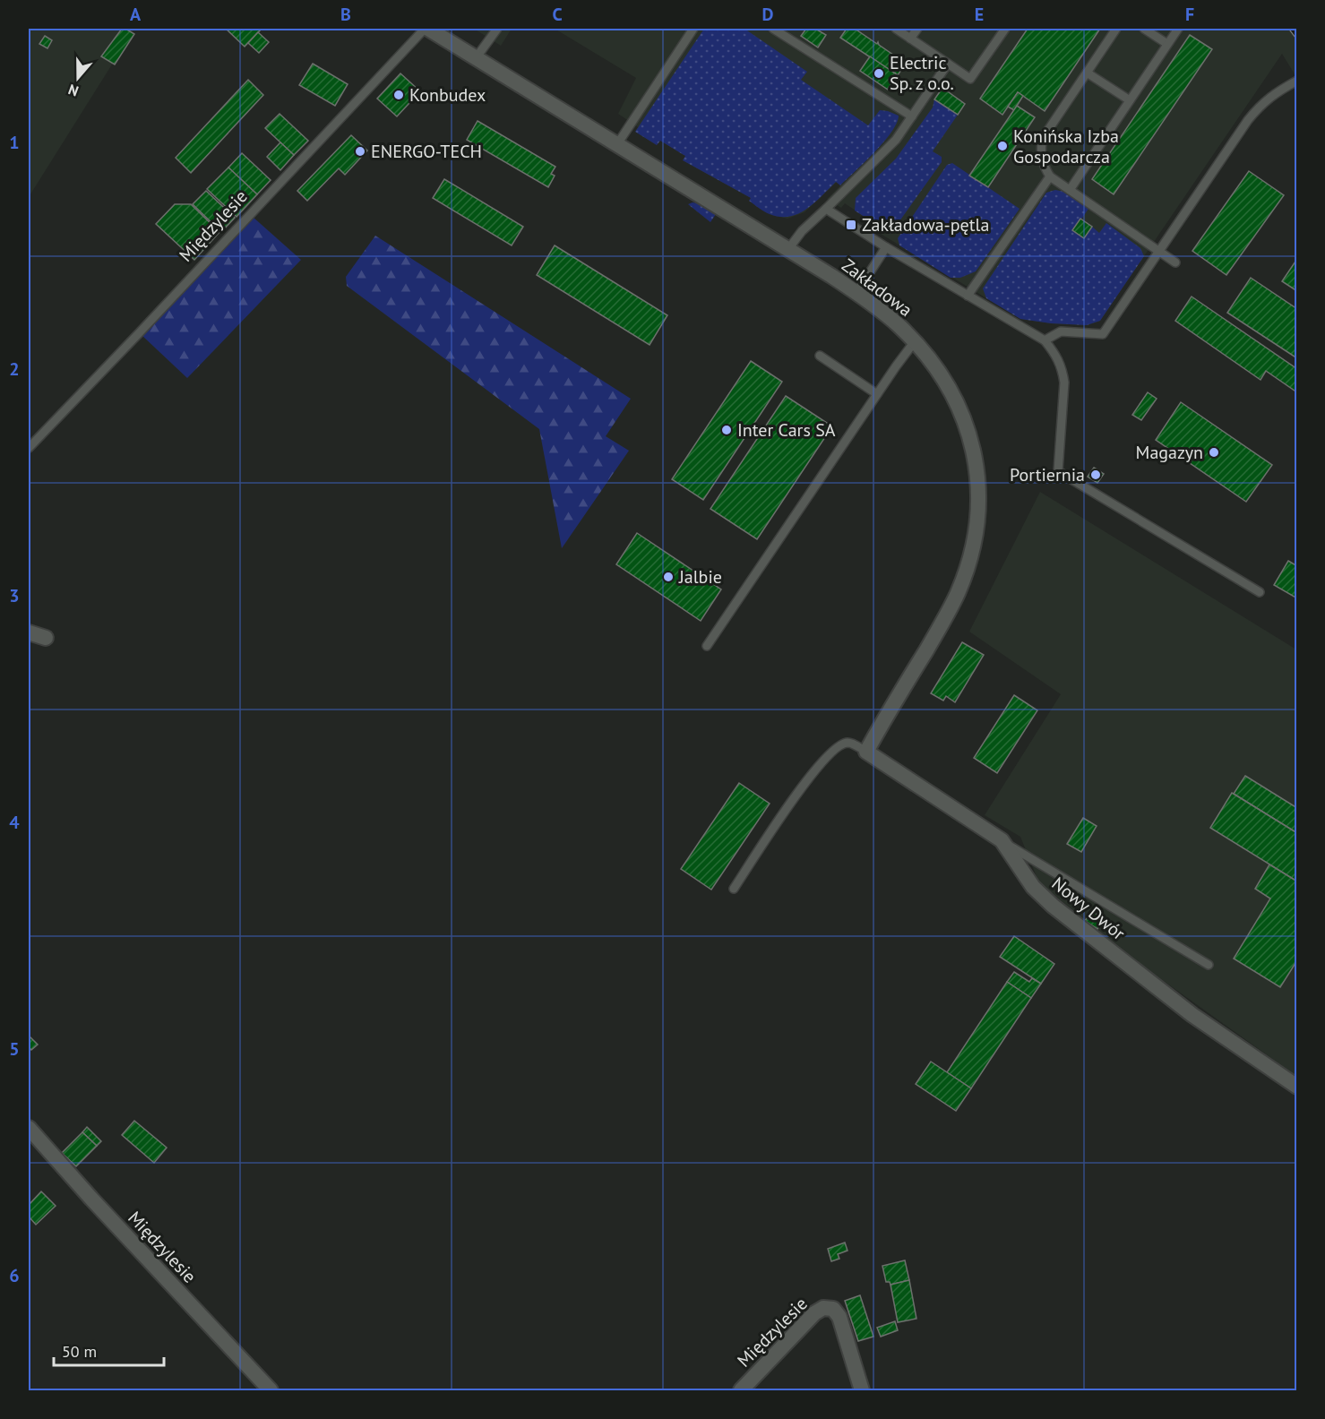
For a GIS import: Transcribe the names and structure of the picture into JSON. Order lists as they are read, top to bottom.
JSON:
{
  "streets": {
    "street": ["Międzylesie", "Zakładowa", "Nowy Dwór"]
  },
  "crossings": [
    ["Międzylesie", "Zakładowa"],
    ["Zakładowa", "Nowy Dwór"]
  ],
  "places": {
    "other": [
      "Electric Sp. z o.o.",
      "Konbudex",
      "Konińska Izba Gospodarcza",
      "ENERGO-TECH",
      "Inter Cars SA",
      "Magazyn",
      "Portiernia",
      "Jalbie"
    ],
    "transit": ["Zakładowa-pętla"]
  },
  "scale_bar": "50 m",
  "north": "bottom",
  "grid": {
    "columns": [
      "A",
      "B",
      "C",
      "D",
      "E",
      "F"
    ],
    "rows": [
      "1",
      "2",
      "3",
      "4",
      "5",
      "6"
    ]
  }
}
